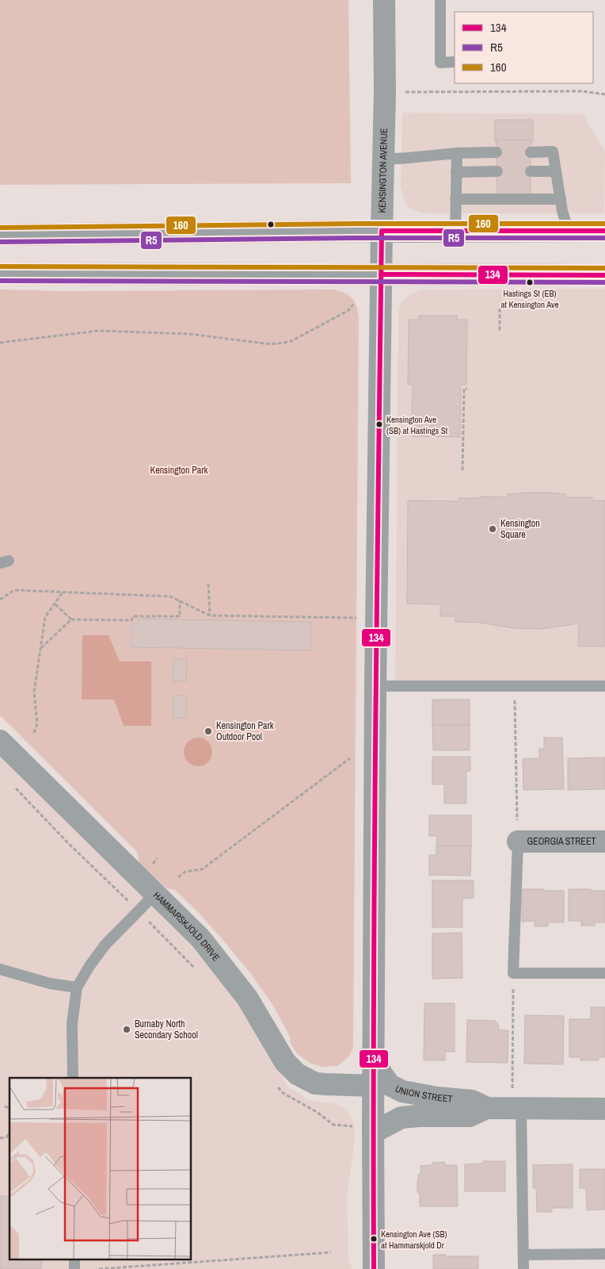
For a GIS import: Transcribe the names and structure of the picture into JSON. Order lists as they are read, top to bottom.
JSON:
{
  "streets": {
    "street": [
      "KENSINGTON AVENUE",
      "GEORGIA STREET",
      "HAMMARSKJOLD DRIVE",
      "UNION STREET"
    ]
  },
  "crossings": [
    ["KENSINGTON AVENUE", "HAMMARSKJOLD DRIVE"],
    ["KENSINGTON AVENUE", "UNION STREET"]
  ],
  "parks": ["Kensington Park"],
  "places": [
    "Hastings St (EB) at Kensington Ave",
    "Kensington Ave (SB) at Hastings St",
    "Kensington Square",
    "Kensington Park Outdoor Pool",
    "Burnaby North Secondary School",
    "Kensington Ave (SB) at Hammarskjold Dr"
  ],
  "lines": ["transit line 160", "transit line 134", "transit line R5"],
  "legend": ["134", "R5", "160"]
}
